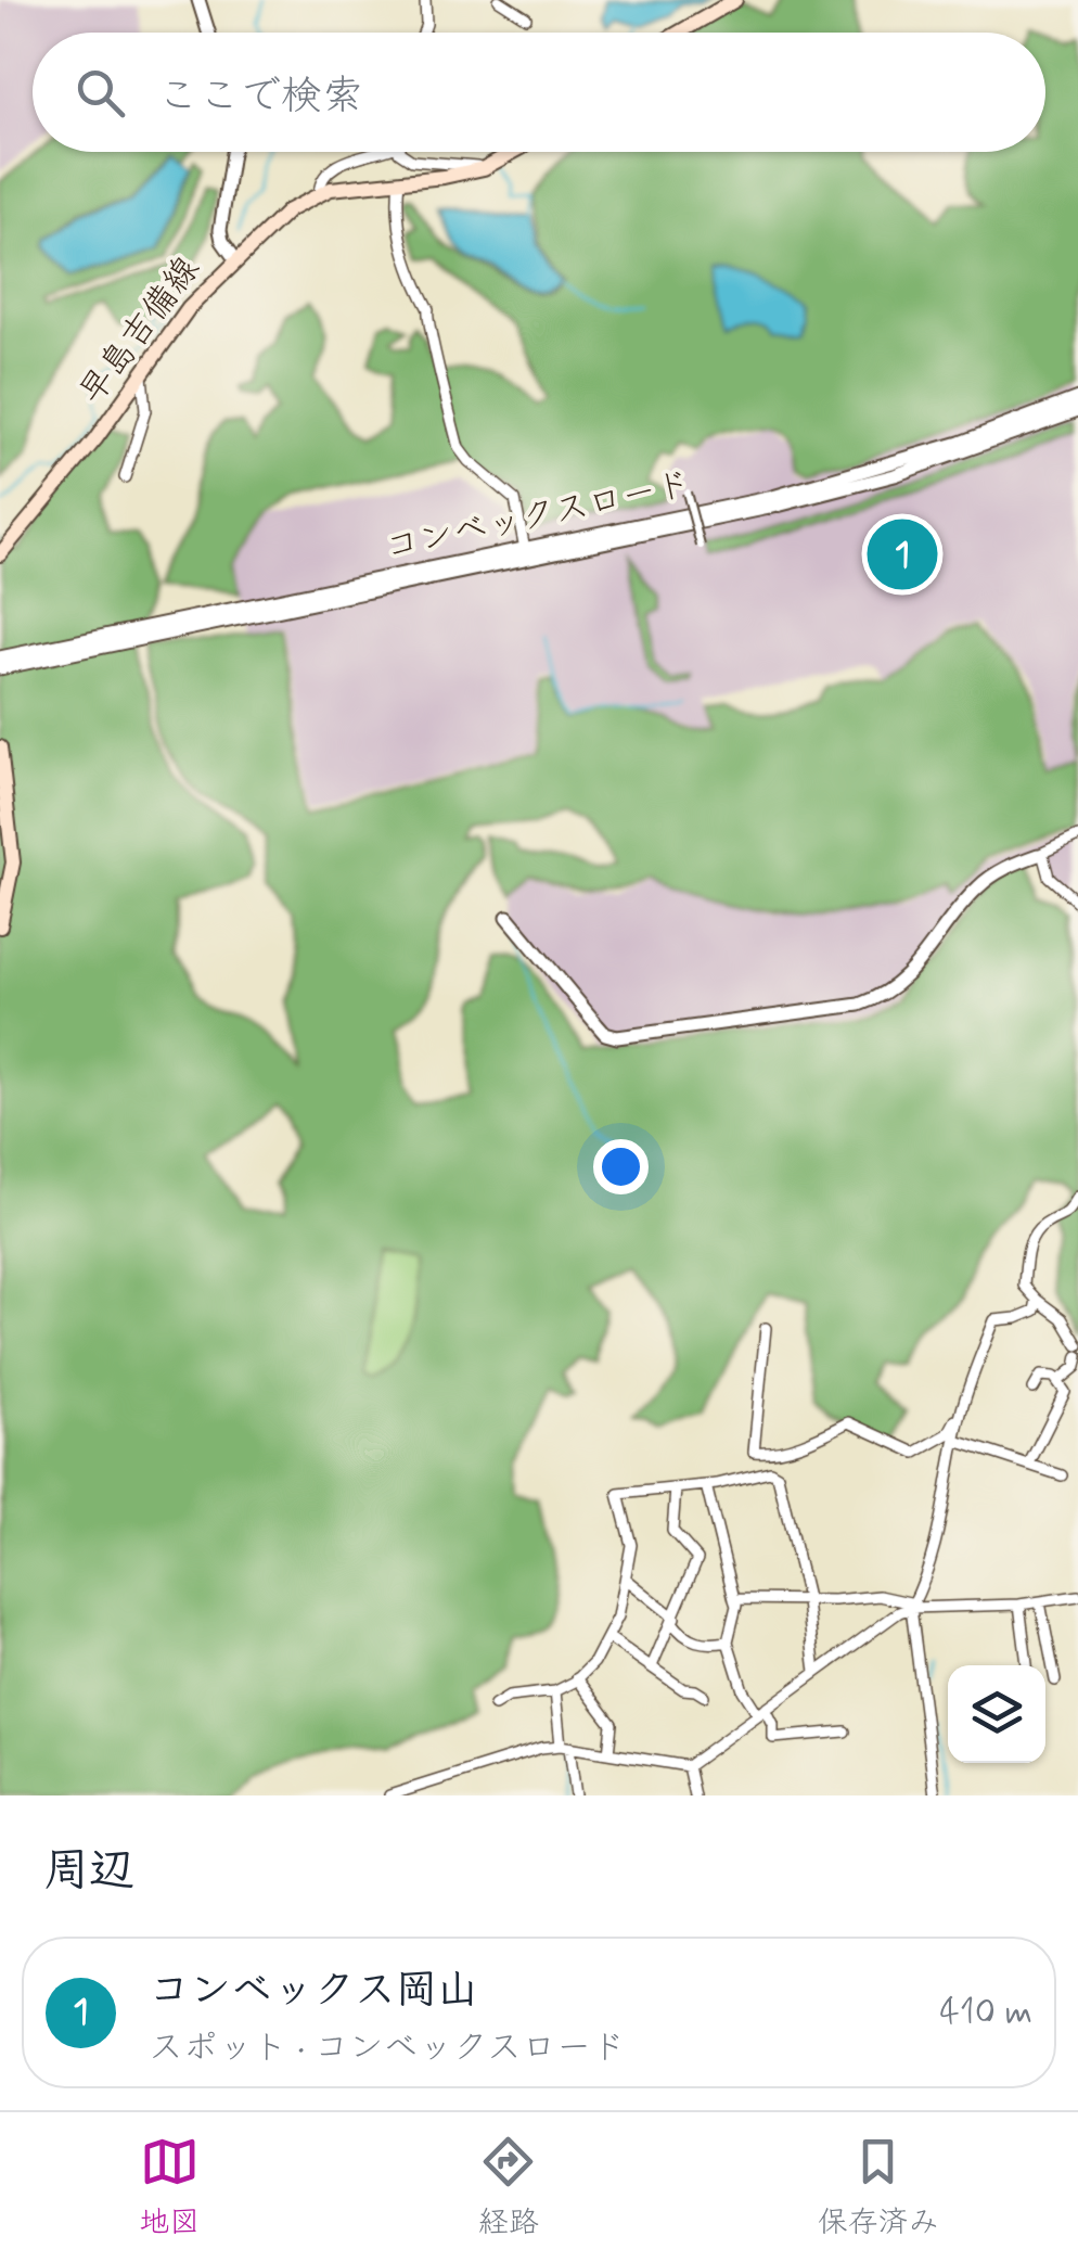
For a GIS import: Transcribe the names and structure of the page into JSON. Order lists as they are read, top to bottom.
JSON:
{
  "streets": {
    "main road": ["早島吉備線"],
    "street": ["コンベックスロード"]
  },
  "page": {
    "search": "ここで検索",
    "pins": "1",
    "heading": "周辺",
    "list": [
      {
        "mark": "1",
        "name": "コンベックス岡山",
        "note": "スポット · コンベックスロード",
        "value": "410 m"
      }
    ],
    "nav": ["地図", "経路", "保存済み"]
  }
}
